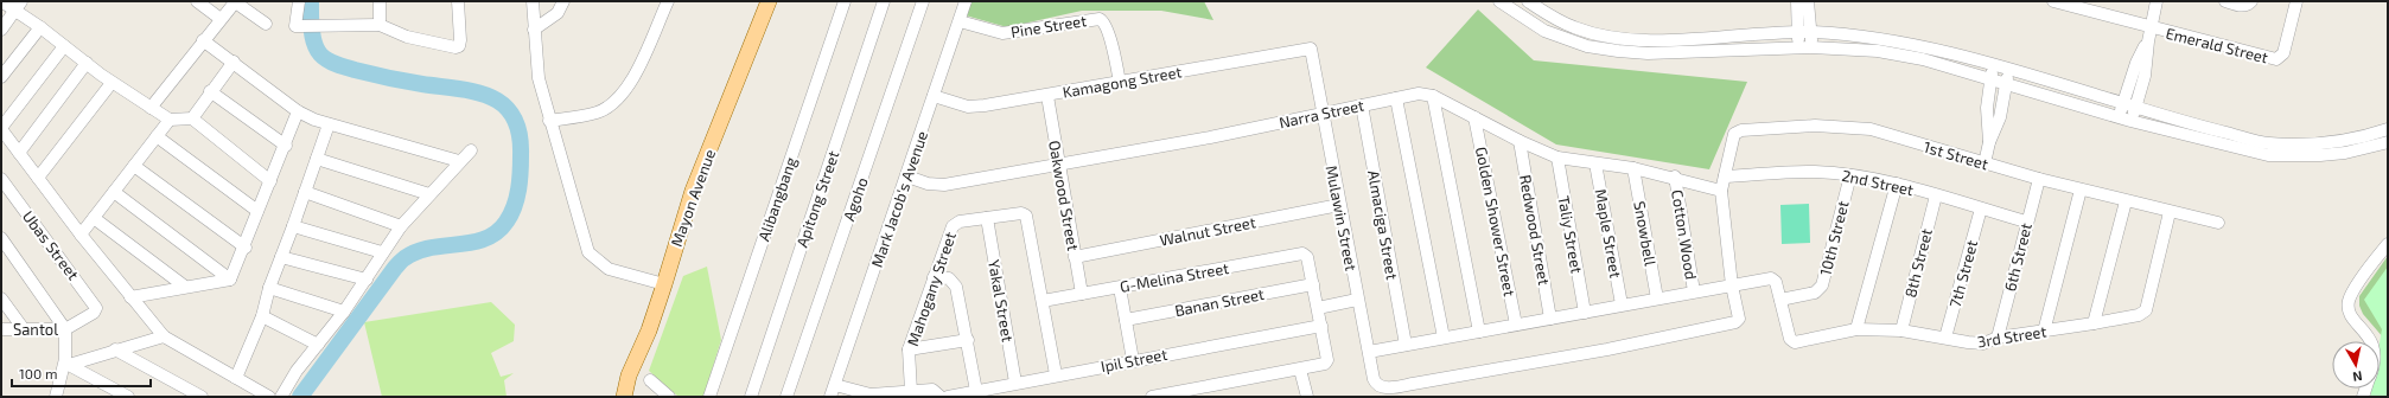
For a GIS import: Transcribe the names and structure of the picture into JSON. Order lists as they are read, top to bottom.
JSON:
{
  "streets": {
    "main road": ["Mayon Avenue"],
    "street": [
      "Pine Street",
      "Emerald Street",
      "Kamagong Street",
      "Narra Street",
      "1st Street",
      "2nd Street",
      "Oakwood Street",
      "Alibangbang",
      "Apitong Street",
      "Agoho",
      "Mark Jacob's Avenue",
      "Mulawin Street",
      "Golden Shower Street",
      "Almaciga Street",
      "Redwood Street",
      "Walnut Street",
      "Maple Street",
      "Snowbell",
      "Taliy Street",
      "Cotton Wood",
      "10th Street",
      "Ubas Street",
      "6th Street",
      "8th Street",
      "7th Street",
      "G-Melina Street",
      "Mahogany Street",
      "Yakal Street",
      "Banan Street",
      "Santol",
      "3rd Street",
      "Ipil Street"
    ]
  },
  "crossings": [
    ["Pine Street", "Kamagong Street"],
    ["Pine Street", "Mark Jacob's Avenue"],
    ["Kamagong Street", "Oakwood Street"],
    ["Kamagong Street", "Mark Jacob's Avenue"],
    ["Kamagong Street", "Mulawin Street"],
    ["Narra Street", "Oakwood Street"],
    ["Narra Street", "Mark Jacob's Avenue"],
    ["Narra Street", "Mulawin Street"],
    ["Narra Street", "Golden Shower Street"],
    ["Narra Street", "Almaciga Street"],
    ["Narra Street", "Redwood Street"],
    ["Narra Street", "Maple Street"],
    ["Narra Street", "Snowbell"],
    ["Narra Street", "Taliy Street"],
    ["Narra Street", "Cotton Wood"],
    ["1st Street", "2nd Street"],
    ["1st Street", "6th Street"],
    ["1st Street", "3rd Street"],
    ["2nd Street", "10th Street"],
    ["2nd Street", "6th Street"],
    ["2nd Street", "8th Street"],
    ["2nd Street", "7th Street"],
    ["Oakwood Street", "Walnut Street"],
    ["Oakwood Street", "G-Melina Street"],
    ["Mulawin Street", "Walnut Street"],
    ["10th Street", "3rd Street"],
    ["Ubas Street", "Santol"],
    ["6th Street", "3rd Street"],
    ["8th Street", "3rd Street"],
    ["7th Street", "3rd Street"],
    ["G-Melina Street", "Mahogany Street"],
    ["G-Melina Street", "Banan Street"],
    ["Mahogany Street", "Yakal Street"],
    ["Mahogany Street", "Ipil Street"],
    ["Yakal Street", "Ipil Street"]
  ],
  "scale_bar": "100 m",
  "north": "bottom"
}
